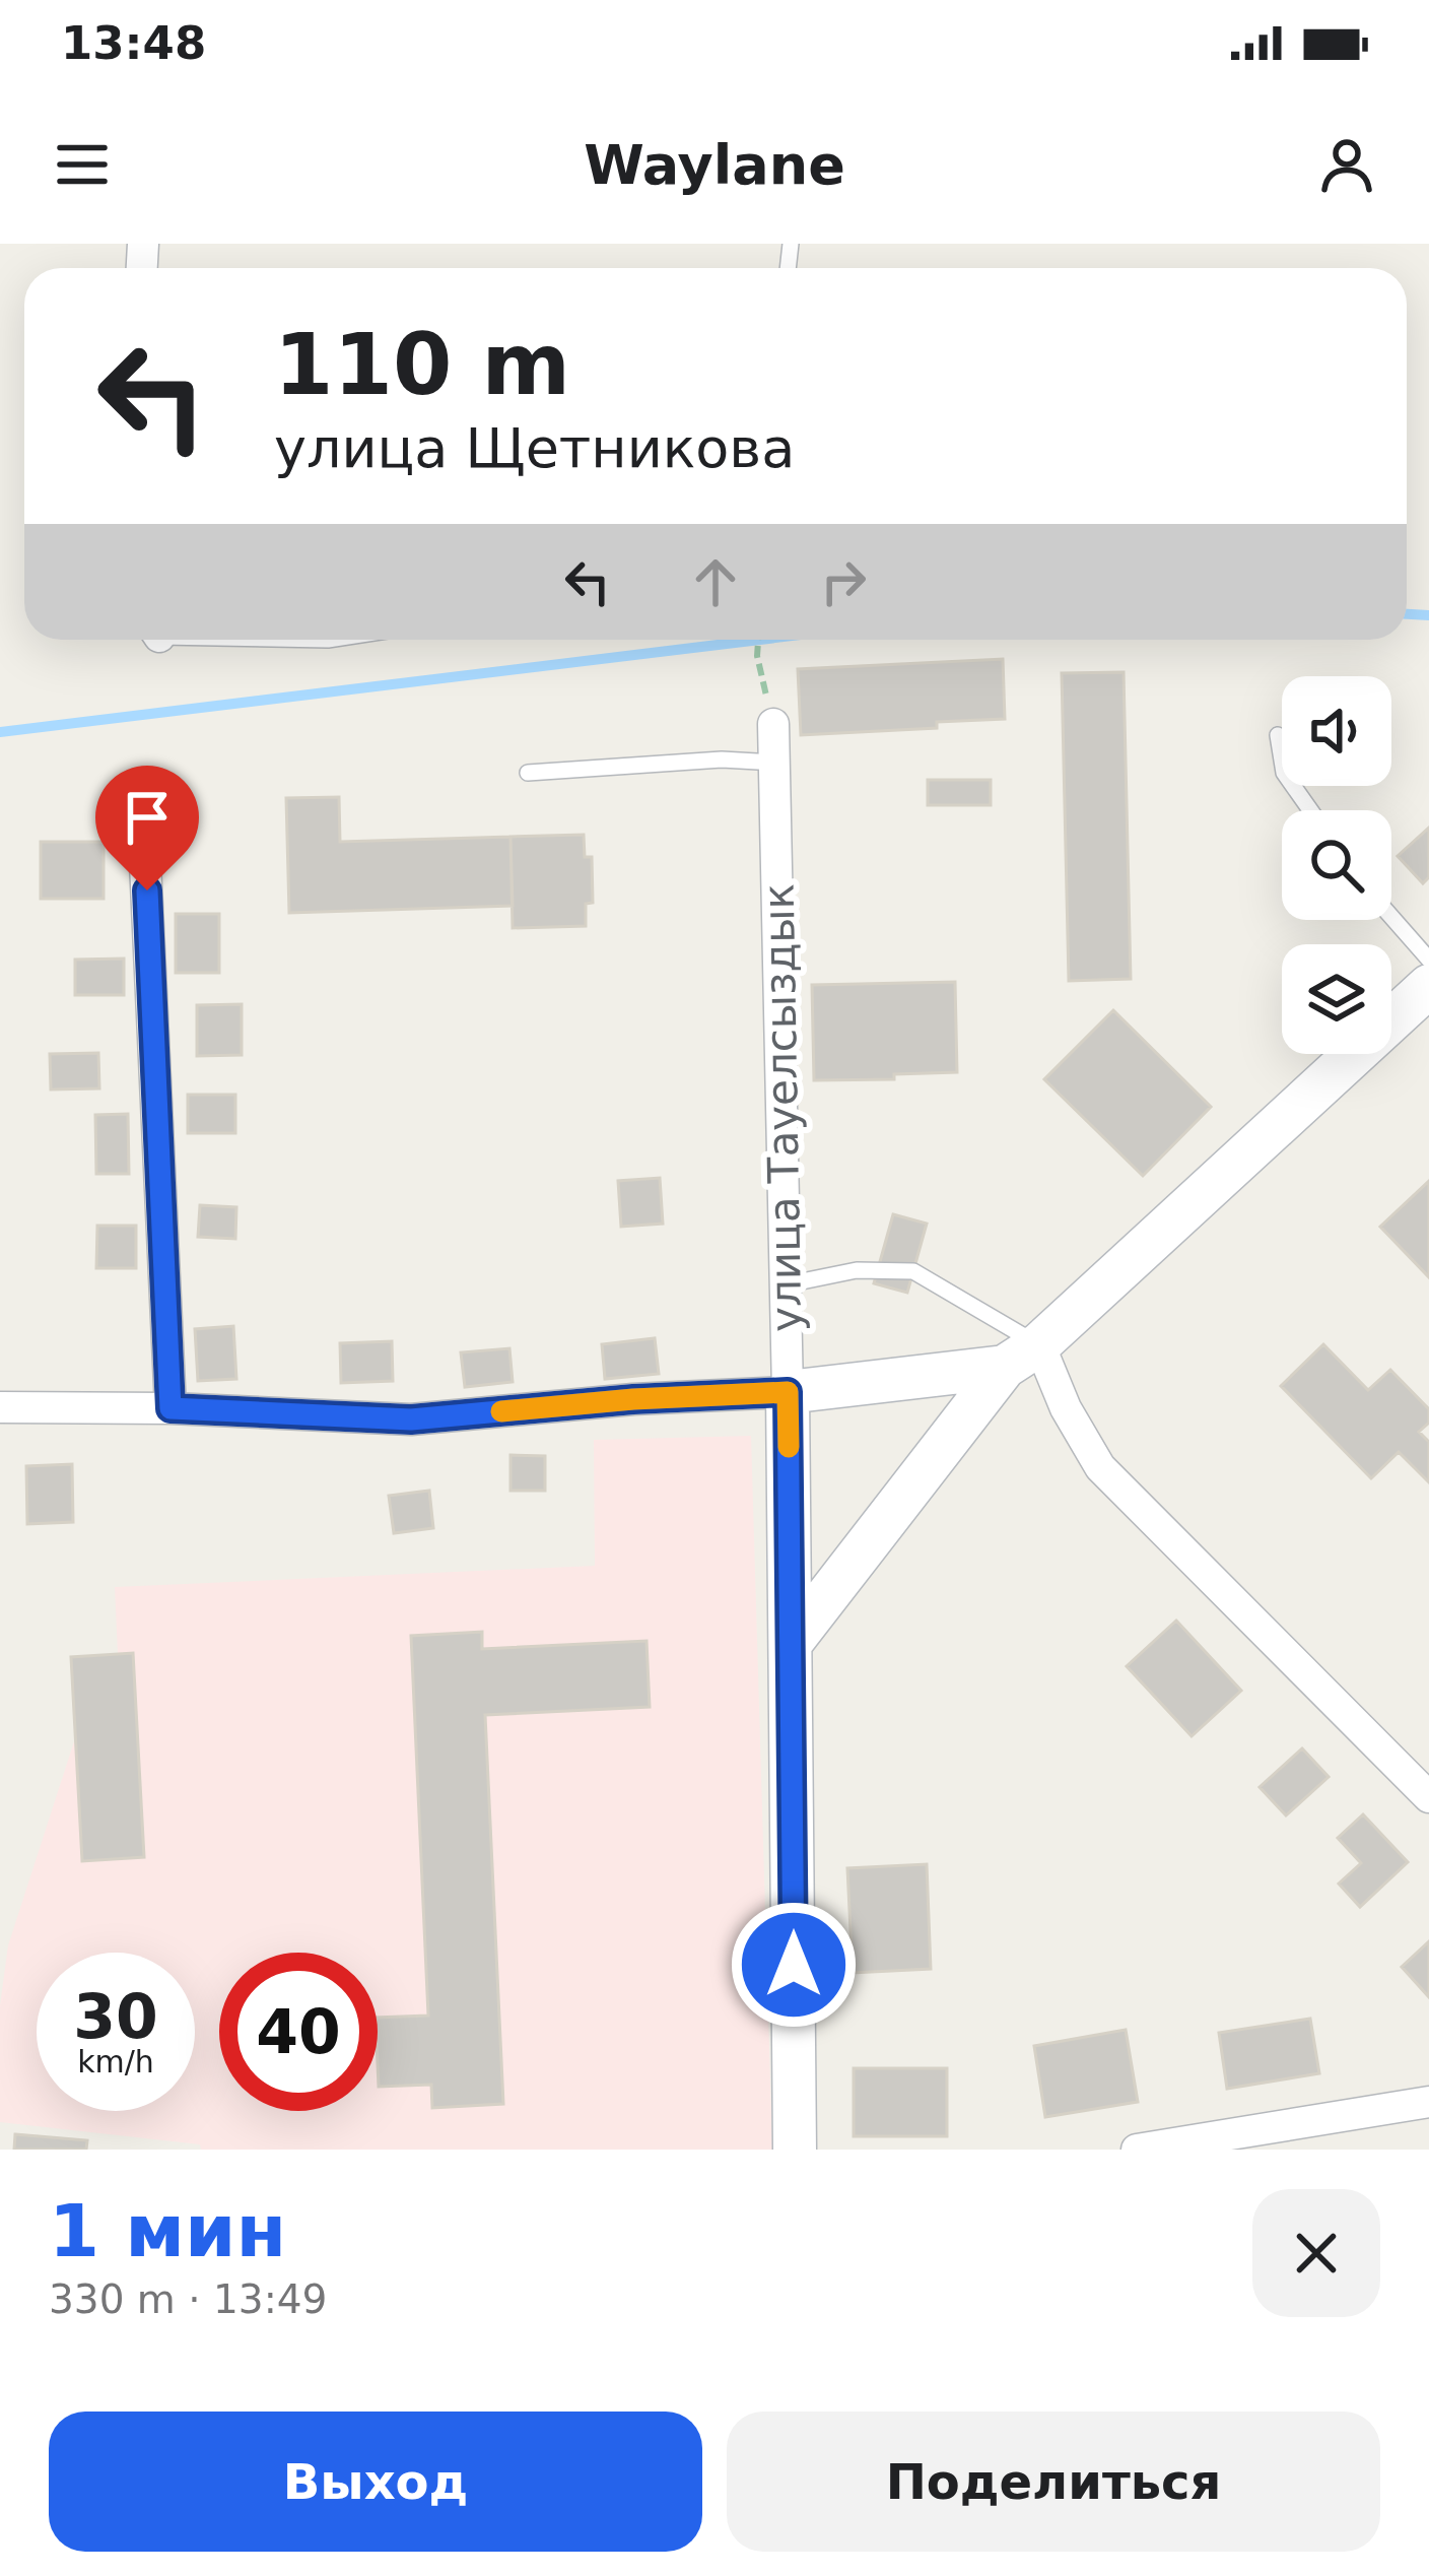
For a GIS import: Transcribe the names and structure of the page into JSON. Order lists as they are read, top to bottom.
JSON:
{
  "streets": {
    "street": ["улица Тауелсыздык"]
  },
  "page": {
    "status": "13:48",
    "header": "Waylane",
    "turn": ["110 m", "улица Щетникова"],
    "speed": "30 km/h",
    "limit": "40",
    "heading": ["1 мин", "330 m · 13:49"],
    "buttons": ["Выход", "Поделиться"]
  }
}
